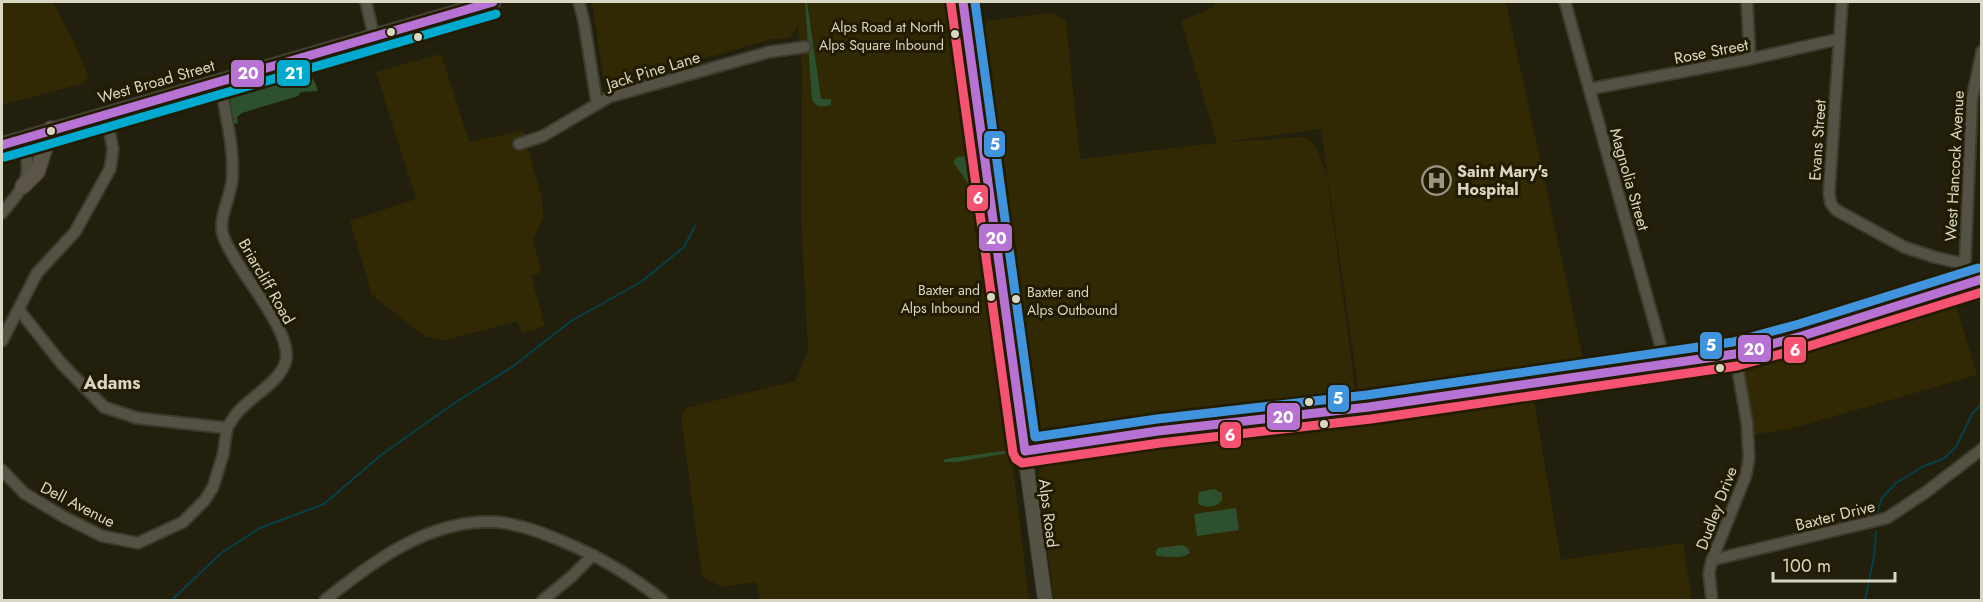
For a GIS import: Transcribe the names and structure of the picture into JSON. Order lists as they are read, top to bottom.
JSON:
{
  "streets": {
    "main road": ["West Broad Street", "Alps Road"],
    "street": [
      "Rose Street",
      "Jack Pine Lane",
      "Evans Street",
      "West Hancock Avenue",
      "Magnolia Street",
      "Briarcliff Road",
      "Dell Avenue",
      "Dudley Drive",
      "Baxter Drive"
    ]
  },
  "crossings": [
    ["Rose Street", "Evans Street"],
    ["Rose Street", "Magnolia Street"],
    ["West Broad Street", "Briarcliff Road"],
    ["Evans Street", "West Hancock Avenue"],
    ["Briarcliff Road", "Dell Avenue"],
    ["Dudley Drive", "Baxter Drive"]
  ],
  "districts": ["Adams"],
  "places": {
    "other": ["Alps Road at North Alps Square Inbound", "Baxter and Alps Inbound", "Baxter and Alps Outbound"],
    "hospital": ["Saint Mary's Hospital"]
  },
  "lines": [
    "transit line 20",
    "transit line 5",
    "transit line 6",
    "transit line 21"
  ],
  "scale_bar": "100 m"
}
